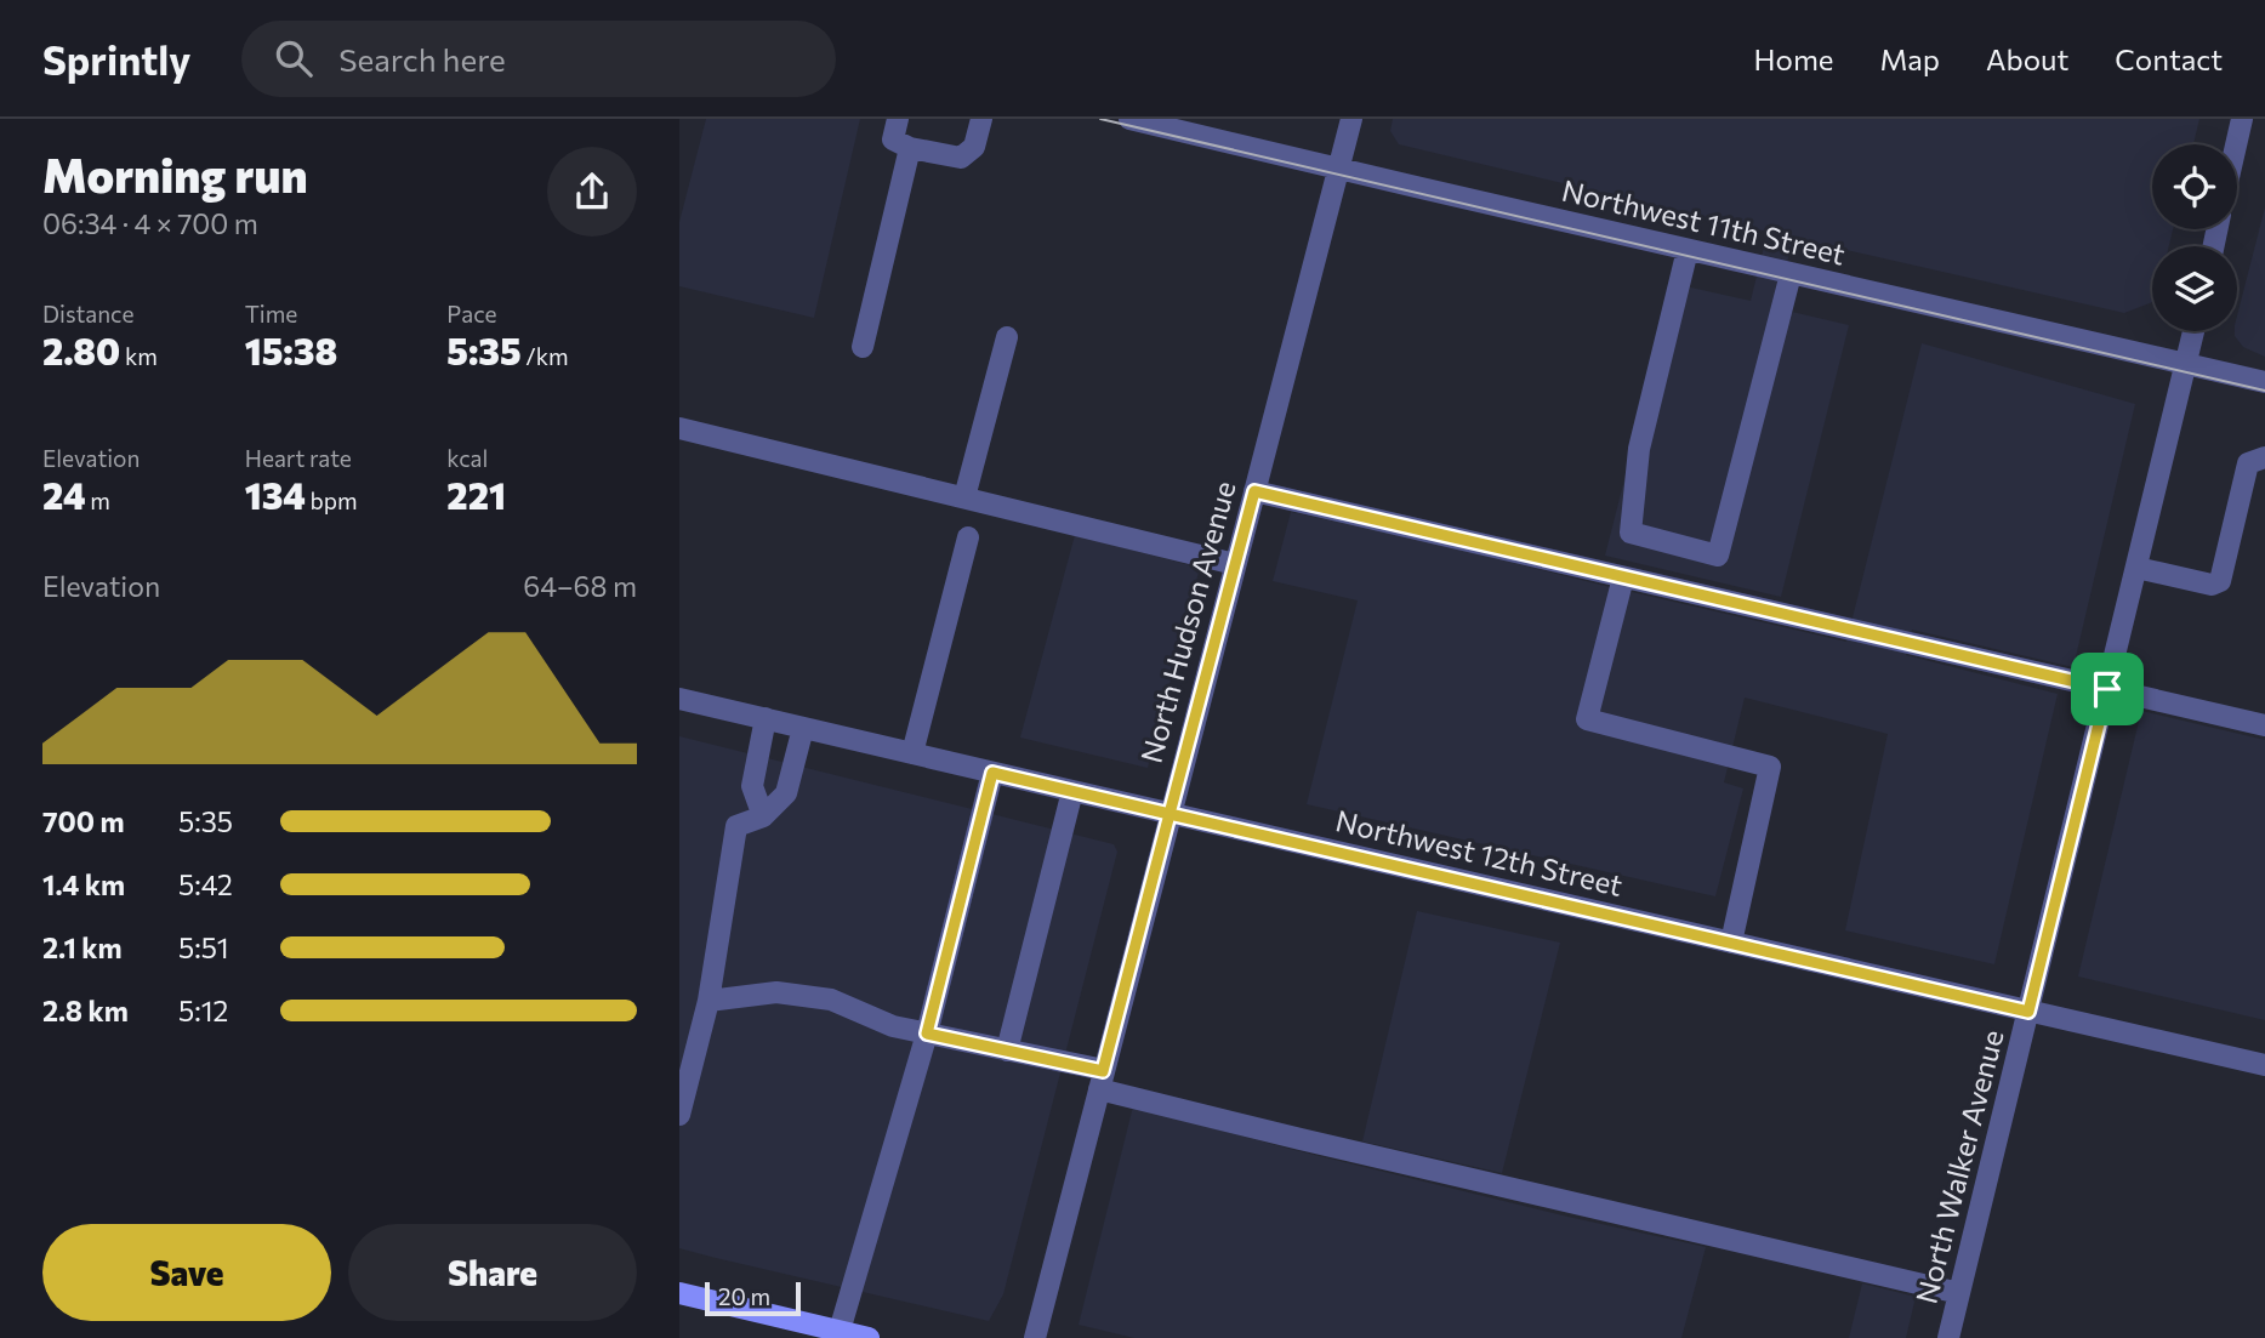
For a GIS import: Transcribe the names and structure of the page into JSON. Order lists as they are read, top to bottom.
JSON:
{
  "streets": {
    "street": [
      "Northwest 11th Street",
      "North Hudson Avenue",
      "Northwest 12th Street",
      "North Walker Avenue"
    ]
  },
  "crossings": [
    ["Northwest 11th Street", "North Hudson Avenue"],
    ["Northwest 11th Street", "North Walker Avenue"],
    ["North Hudson Avenue", "Northwest 12th Street"],
    ["Northwest 12th Street", "North Walker Avenue"]
  ],
  "scale_bar": "20 m",
  "page": {
    "header": "Sprintly",
    "search": "Search here",
    "nav": [
      "Home",
      "Map",
      "About",
      "Contact"
    ],
    "heading": ["Morning run", "06:34 · 4 × 700 m"],
    "stats": [
      ["Distance", "2.80 km"],
      ["Time", "15:38"],
      ["Pace", "5:35 /km"],
      ["Elevation", "24 m"],
      ["Heart rate", "134 bpm"],
      ["kcal", "221"]
    ],
    "chart": ["Elevation", "64–68 m"],
    "list": [
      {
        "name": "700 m",
        "note": "5:35"
      },
      {
        "name": "1.4 km",
        "note": "5:42"
      },
      {
        "name": "2.1 km",
        "note": "5:51"
      },
      {
        "name": "2.8 km",
        "note": "5:12"
      }
    ],
    "buttons": ["Save", "Share"],
    "scale": "20 m"
  }
}
